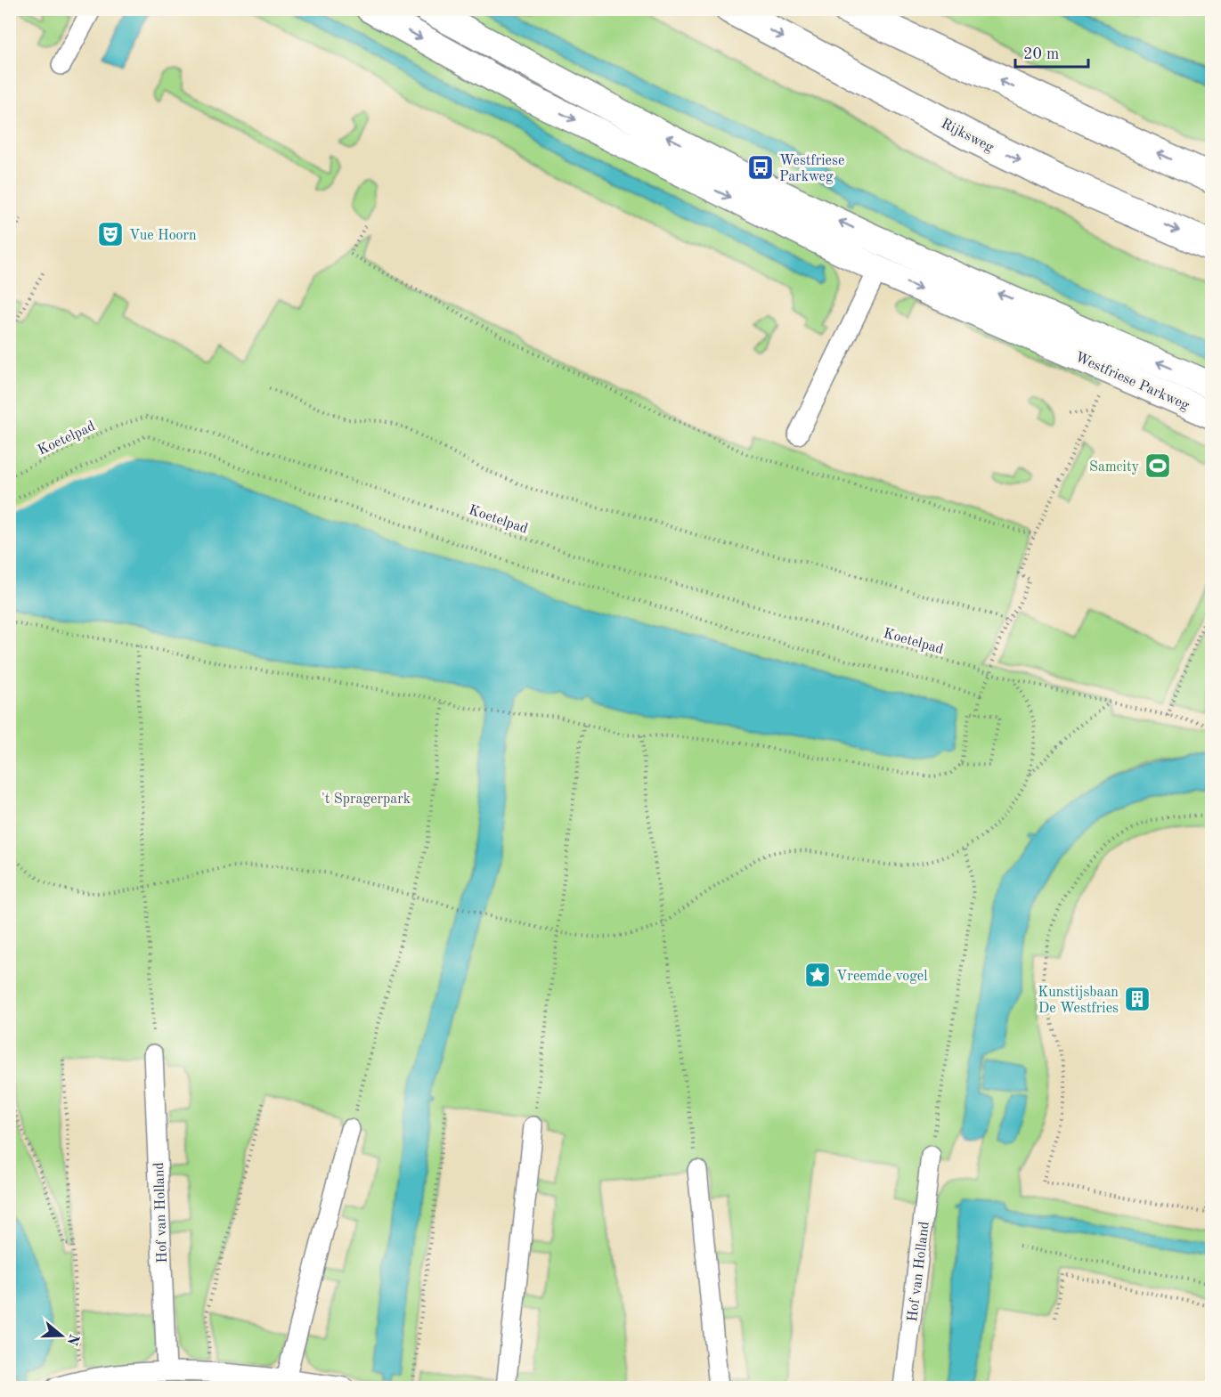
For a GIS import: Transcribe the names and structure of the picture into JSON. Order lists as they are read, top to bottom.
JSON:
{
  "streets": {
    "highway": ["Rijksweg"],
    "street": ["Westfriese Parkweg", "Hof van Holland"],
    "path": ["Koetelpad"]
  },
  "parks": ["'t Spragerpark"],
  "places": {
    "bus stop": ["Westfriese Parkweg"],
    "theatre": ["Vue Hoorn"],
    "sports": ["Samcity"],
    "place": ["Vreemde vogel"],
    "building": ["Kunstijsbaan De Westfries"]
  },
  "scale_bar": "20 m",
  "north": "right"
}
